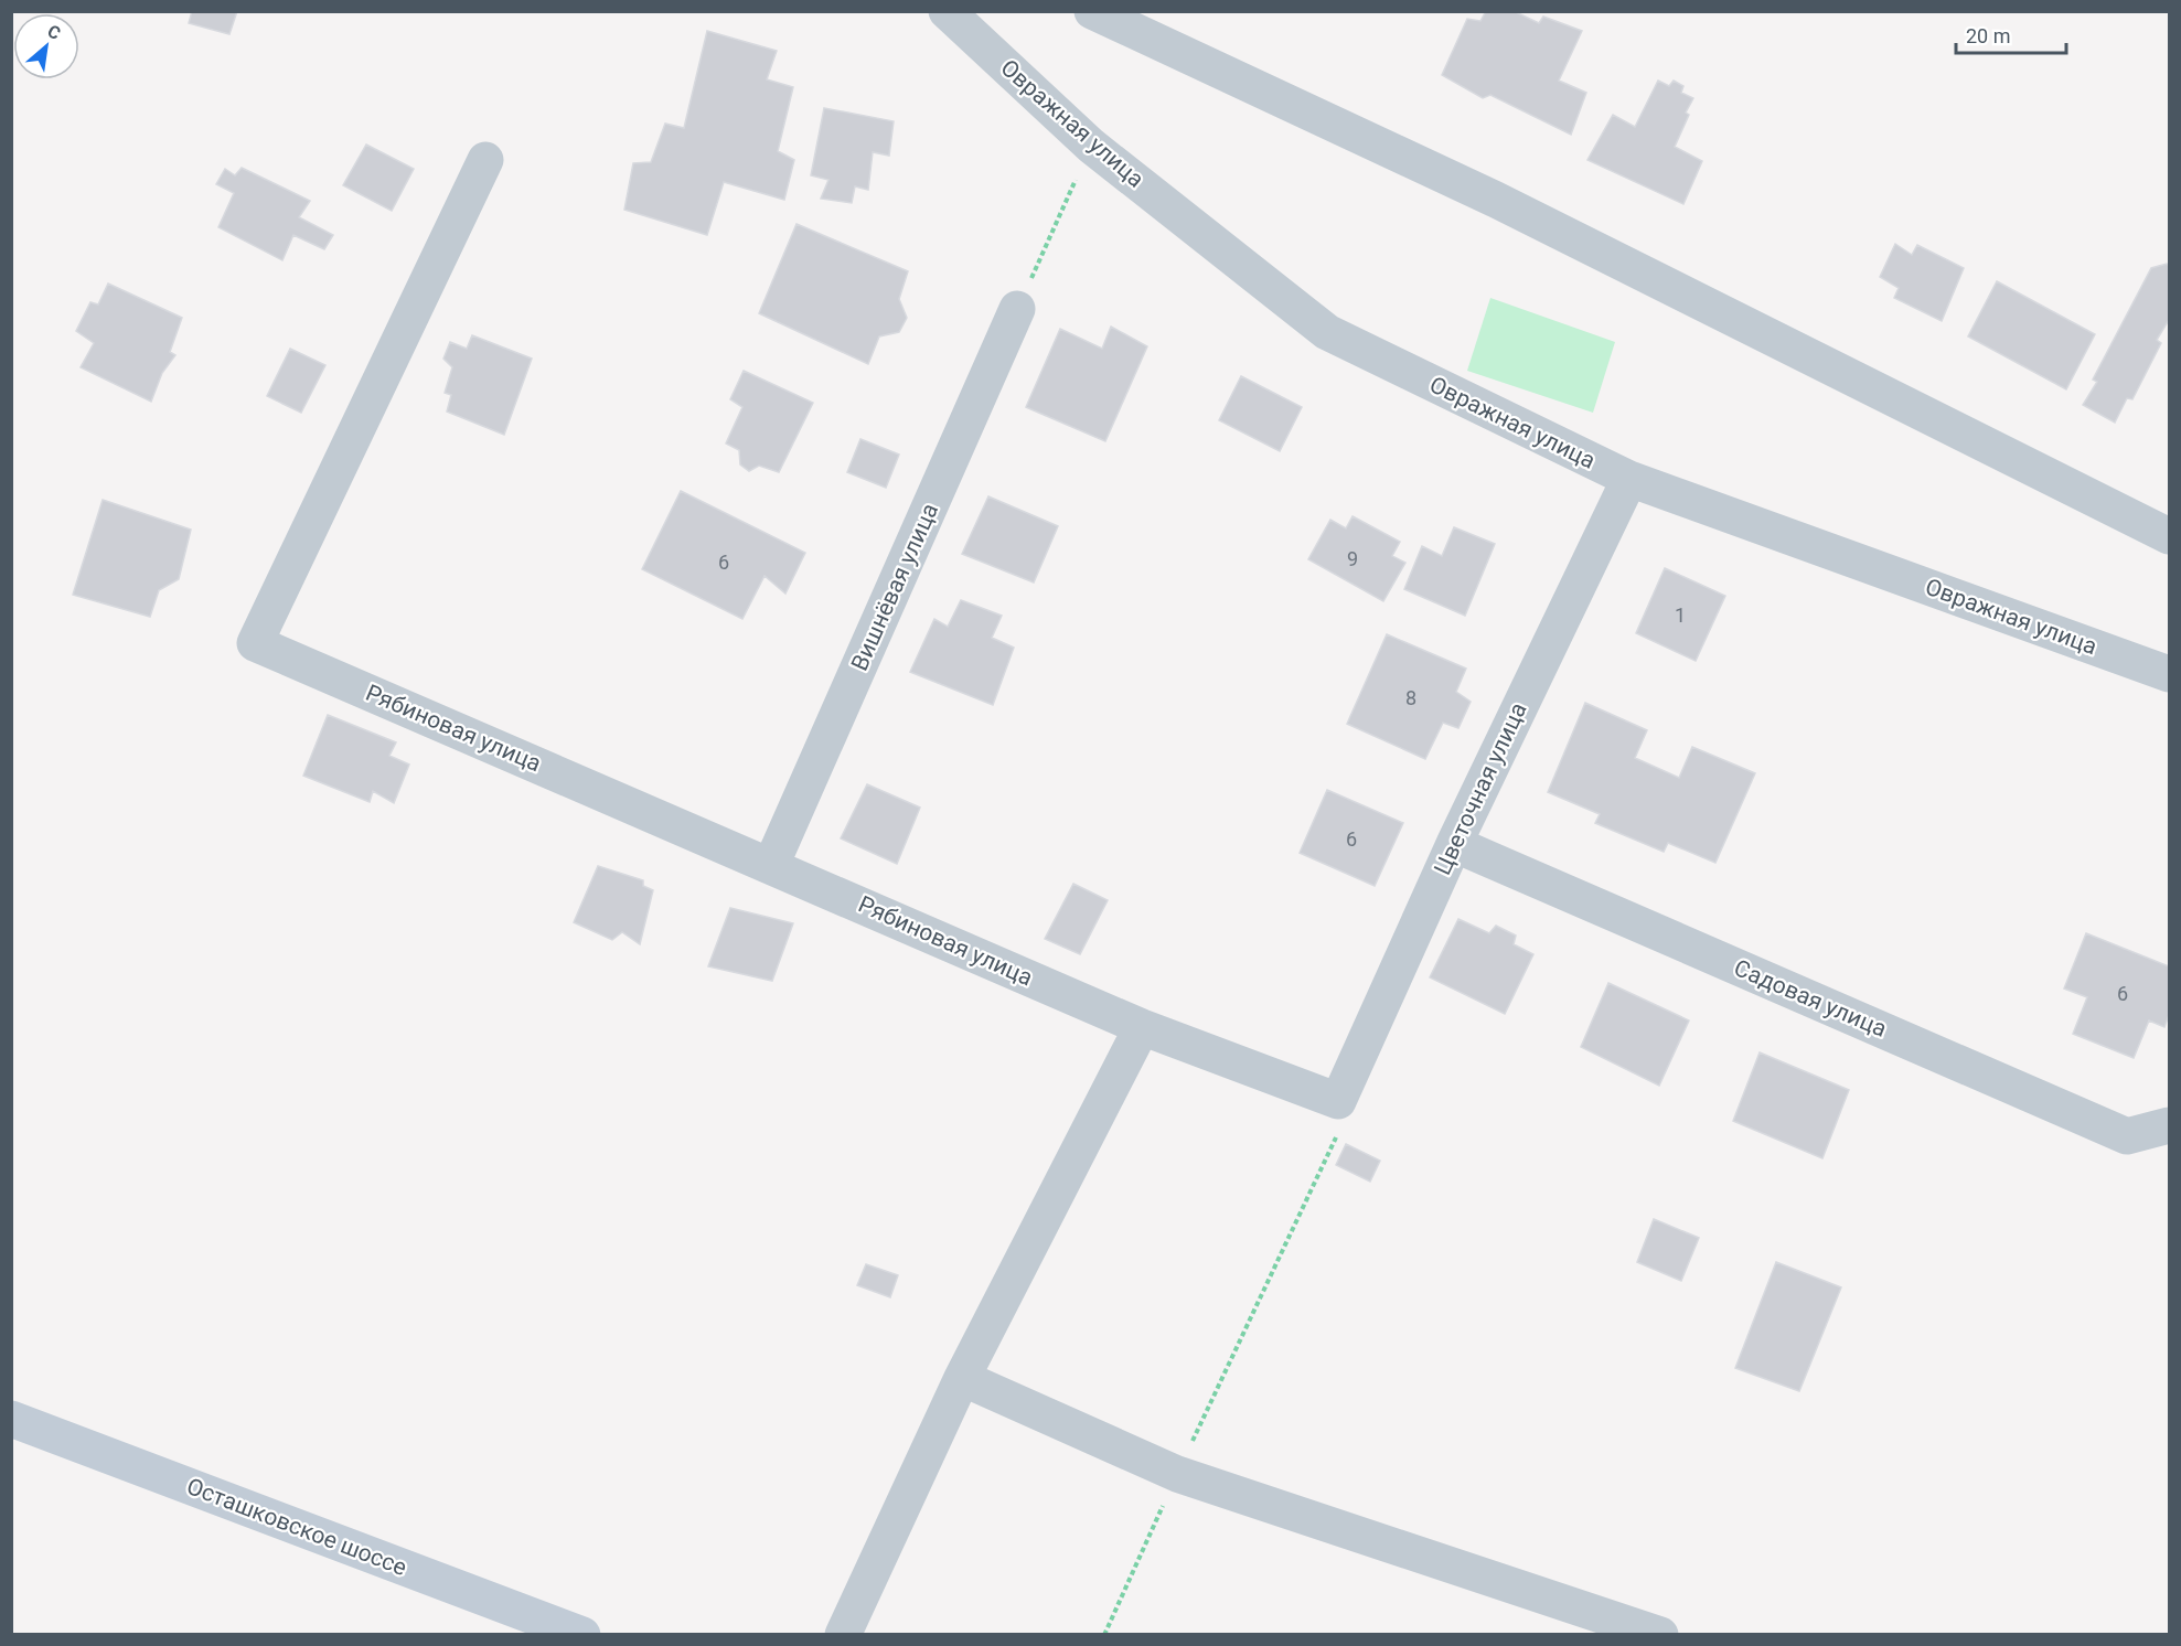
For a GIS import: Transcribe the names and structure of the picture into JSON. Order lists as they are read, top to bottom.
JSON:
{
  "streets": {
    "main road": ["Осташковское шоссе"],
    "street": [
      "Овражная улица",
      "Вишнёвая улица",
      "Рябиновая улица",
      "Цветочная улица",
      "Садовая улица"
    ]
  },
  "crossings": [
    ["Овражная улица", "Цветочная улица"],
    ["Вишнёвая улица", "Рябиновая улица"],
    ["Рябиновая улица", "Цветочная улица"],
    ["Цветочная улица", "Садовая улица"]
  ],
  "house_numbers": [
    "9",
    "6",
    "1",
    "8",
    "6",
    "6"
  ],
  "scale_bar": "20 m",
  "north": "top right"
}
